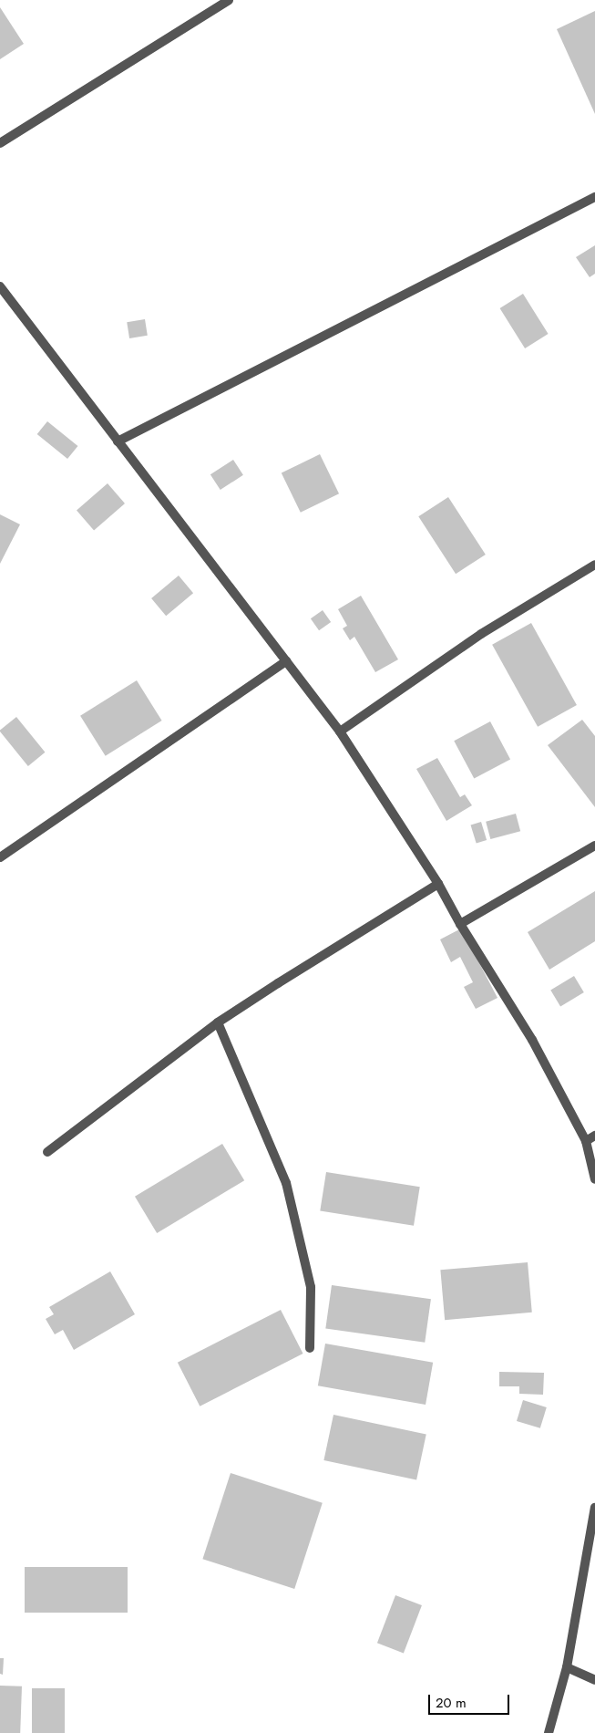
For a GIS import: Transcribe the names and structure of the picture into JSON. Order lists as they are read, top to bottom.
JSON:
{
  "scale_bar": "20 m"
}
